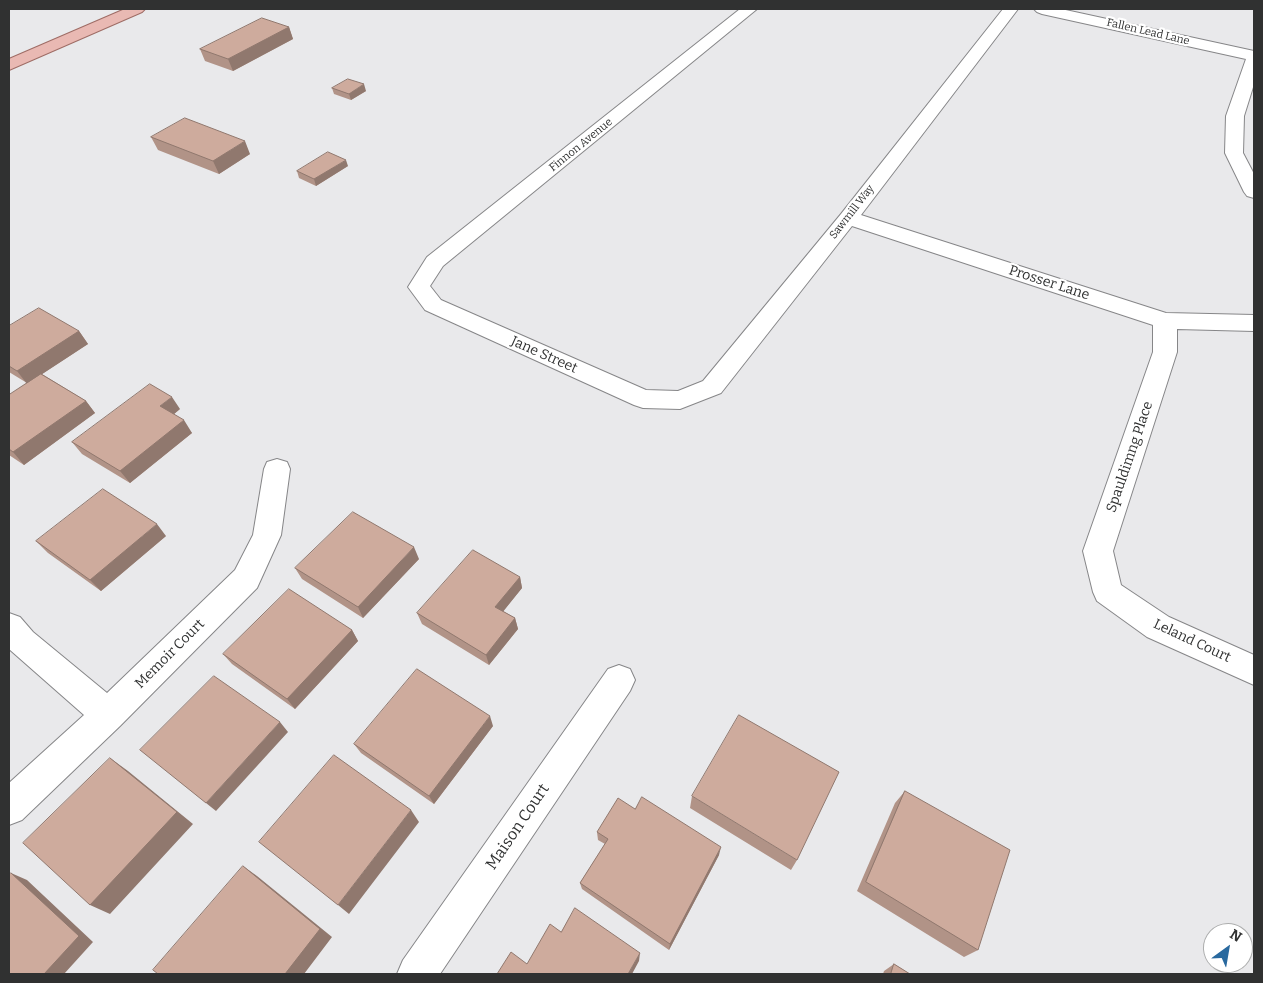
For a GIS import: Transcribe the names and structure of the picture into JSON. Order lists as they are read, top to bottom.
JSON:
{
  "streets": {
    "street": [
      "Fallen Lead Lane",
      "Finnon Avenue",
      "Sawmill Way",
      "Prosser Lane",
      "Jane Street",
      "Spauldimng Place",
      "Leland Court",
      "Memoir Court",
      "Maison Court"
    ]
  },
  "crossings": [
    ["Finnon Avenue", "Jane Street"],
    ["Sawmill Way", "Prosser Lane"],
    ["Sawmill Way", "Jane Street"],
    ["Prosser Lane", "Spauldimng Place"],
    ["Spauldimng Place", "Leland Court"]
  ],
  "north": "top right"
}
